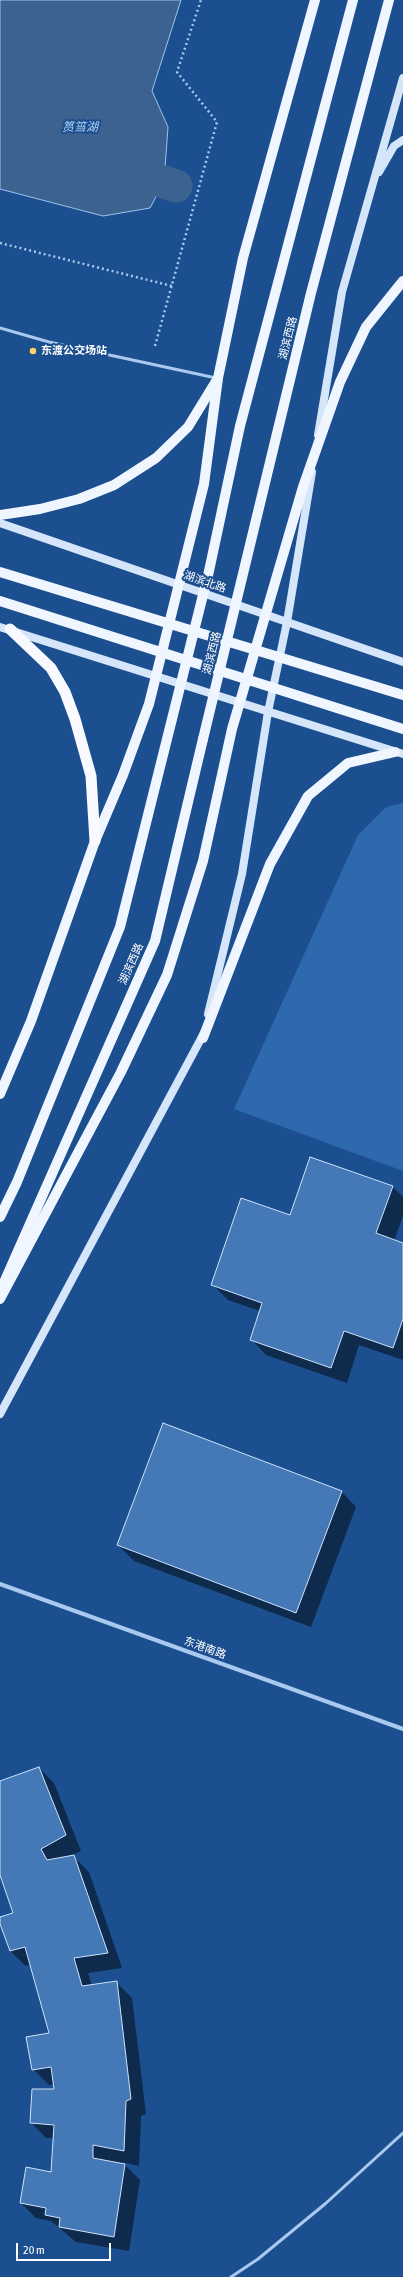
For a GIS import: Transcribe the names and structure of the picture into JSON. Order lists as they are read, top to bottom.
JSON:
{
  "streets": {
    "main road": ["湖滨西路", "湖滨北路"],
    "street": ["东港南路"]
  },
  "water": ["筼筜湖"],
  "places": ["东渡公交场站"],
  "scale_bar": "20 m"
}
